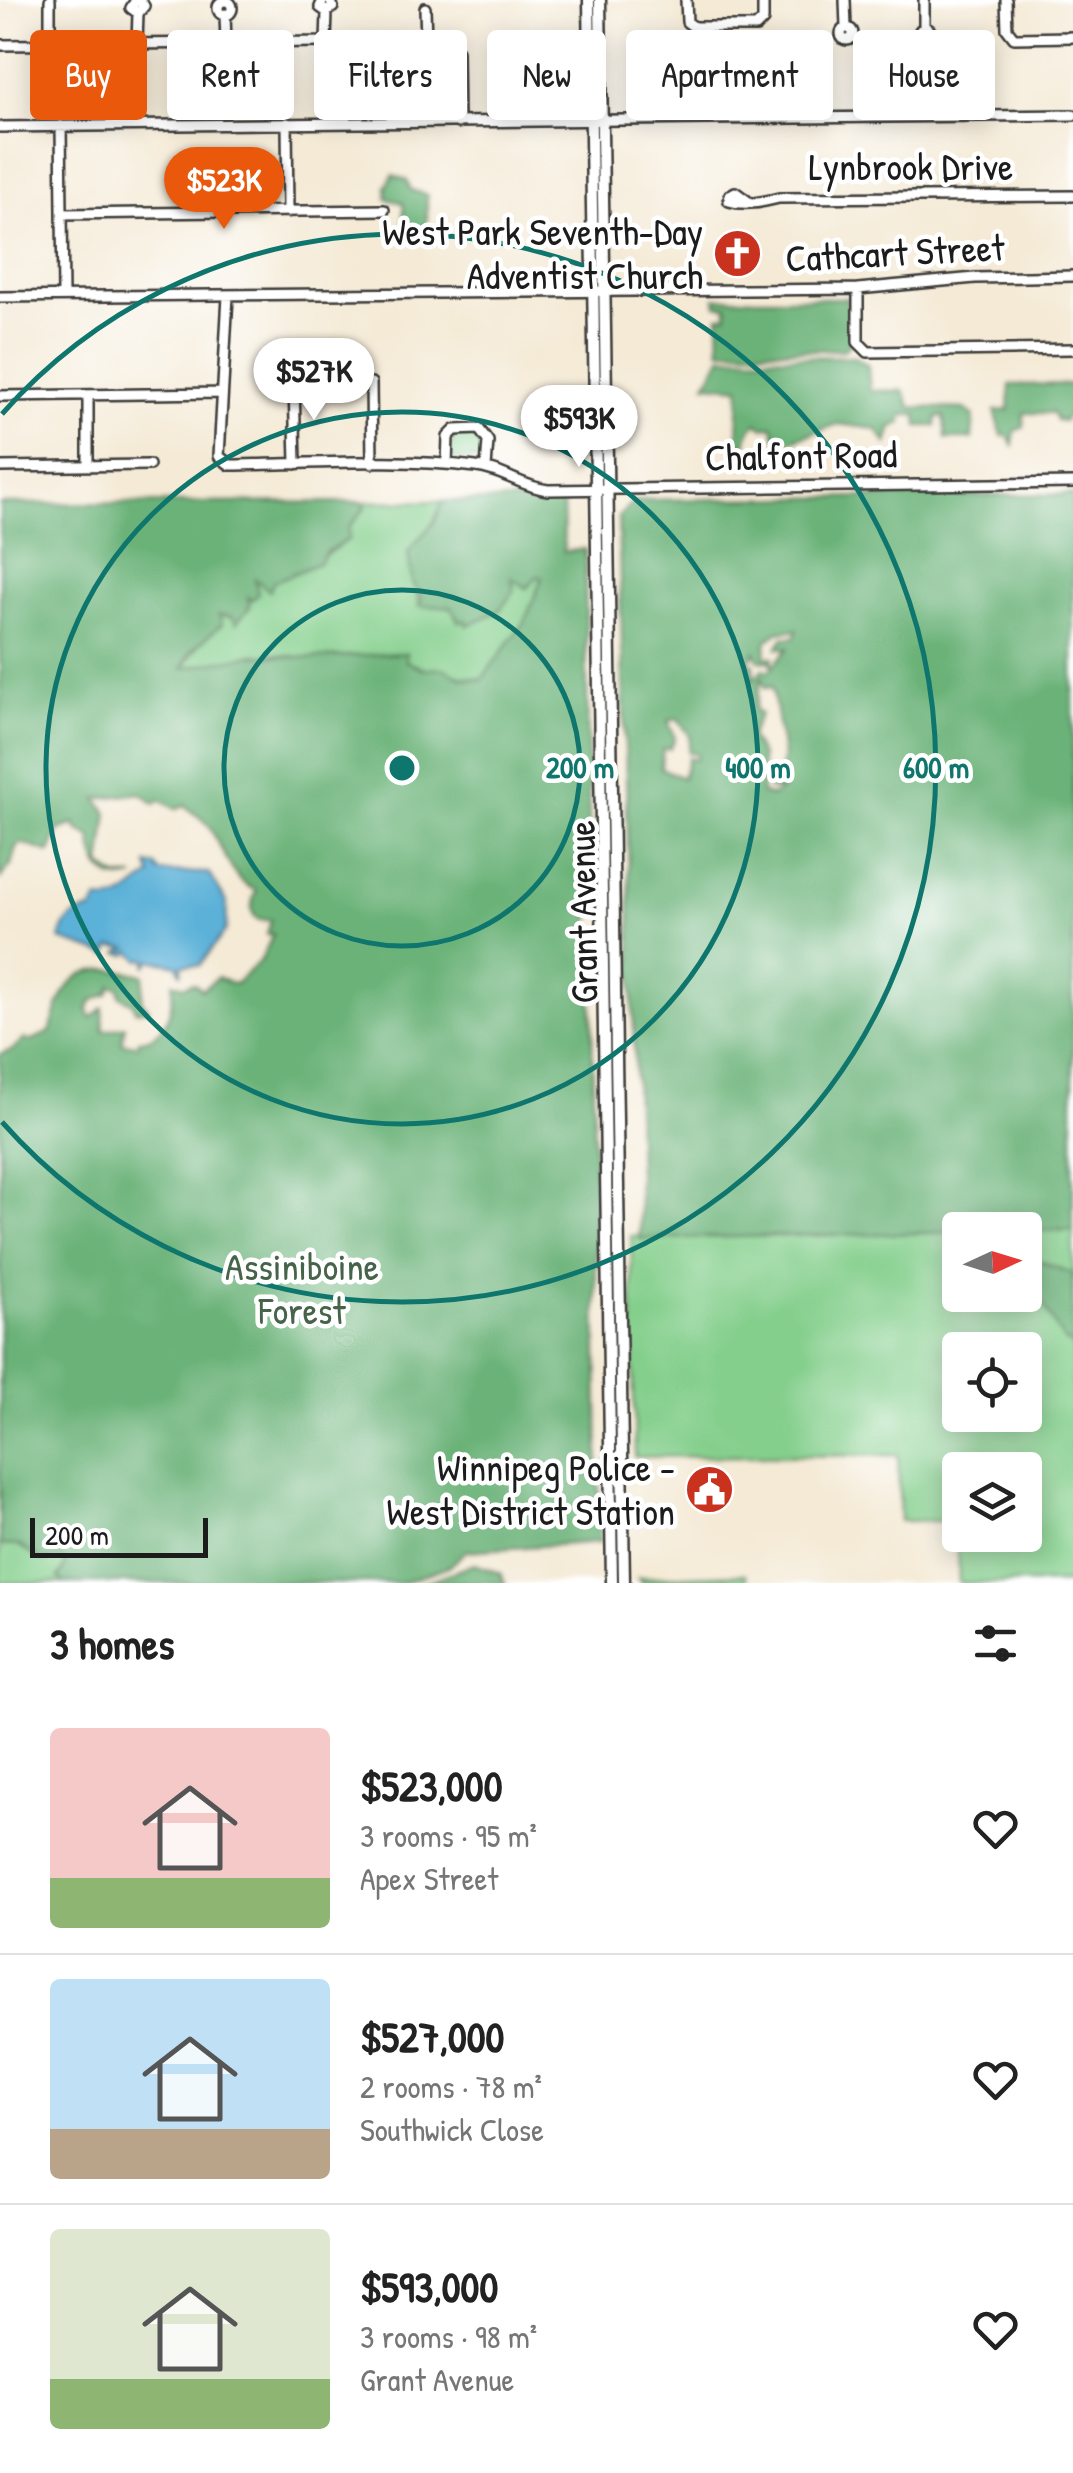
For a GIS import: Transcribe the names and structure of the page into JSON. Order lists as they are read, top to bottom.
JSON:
{
  "streets": {
    "main road": ["Grant Avenue"],
    "street": ["Lynbrook Drive", "Cathcart Street", "Chalfont Road"]
  },
  "crossings": [
    ["Cathcart Street", "Chalfont Road"],
    ["Cathcart Street", "Grant Avenue"],
    ["Chalfont Road", "Grant Avenue"]
  ],
  "parks": ["Assiniboine Forest"],
  "places": {
    "church": ["West Park Seventh-Day Adventist Church"],
    "public building": ["Winnipeg Police - West District Station"]
  },
  "scale_bar": "200 m",
  "north": "right",
  "page": {
    "chip": [
      "Buy",
      "Rent",
      "Filters",
      "New",
      "Apartment",
      "House"
    ],
    "price": ["$523K", "$527K", "$593K"],
    "scale": "200 m",
    "heading": "3 homes",
    "list": [
      {
        "name": "$523,000",
        "note": "3 rooms · 95 m² · Apex Street"
      },
      {
        "name": "$527,000",
        "note": "2 rooms · 78 m² · Southwick Close"
      },
      {
        "name": "$593,000",
        "note": "3 rooms · 98 m² · Grant Avenue"
      }
    ]
  },
  "rings": ["200 m", "400 m", "600 m"]
}
